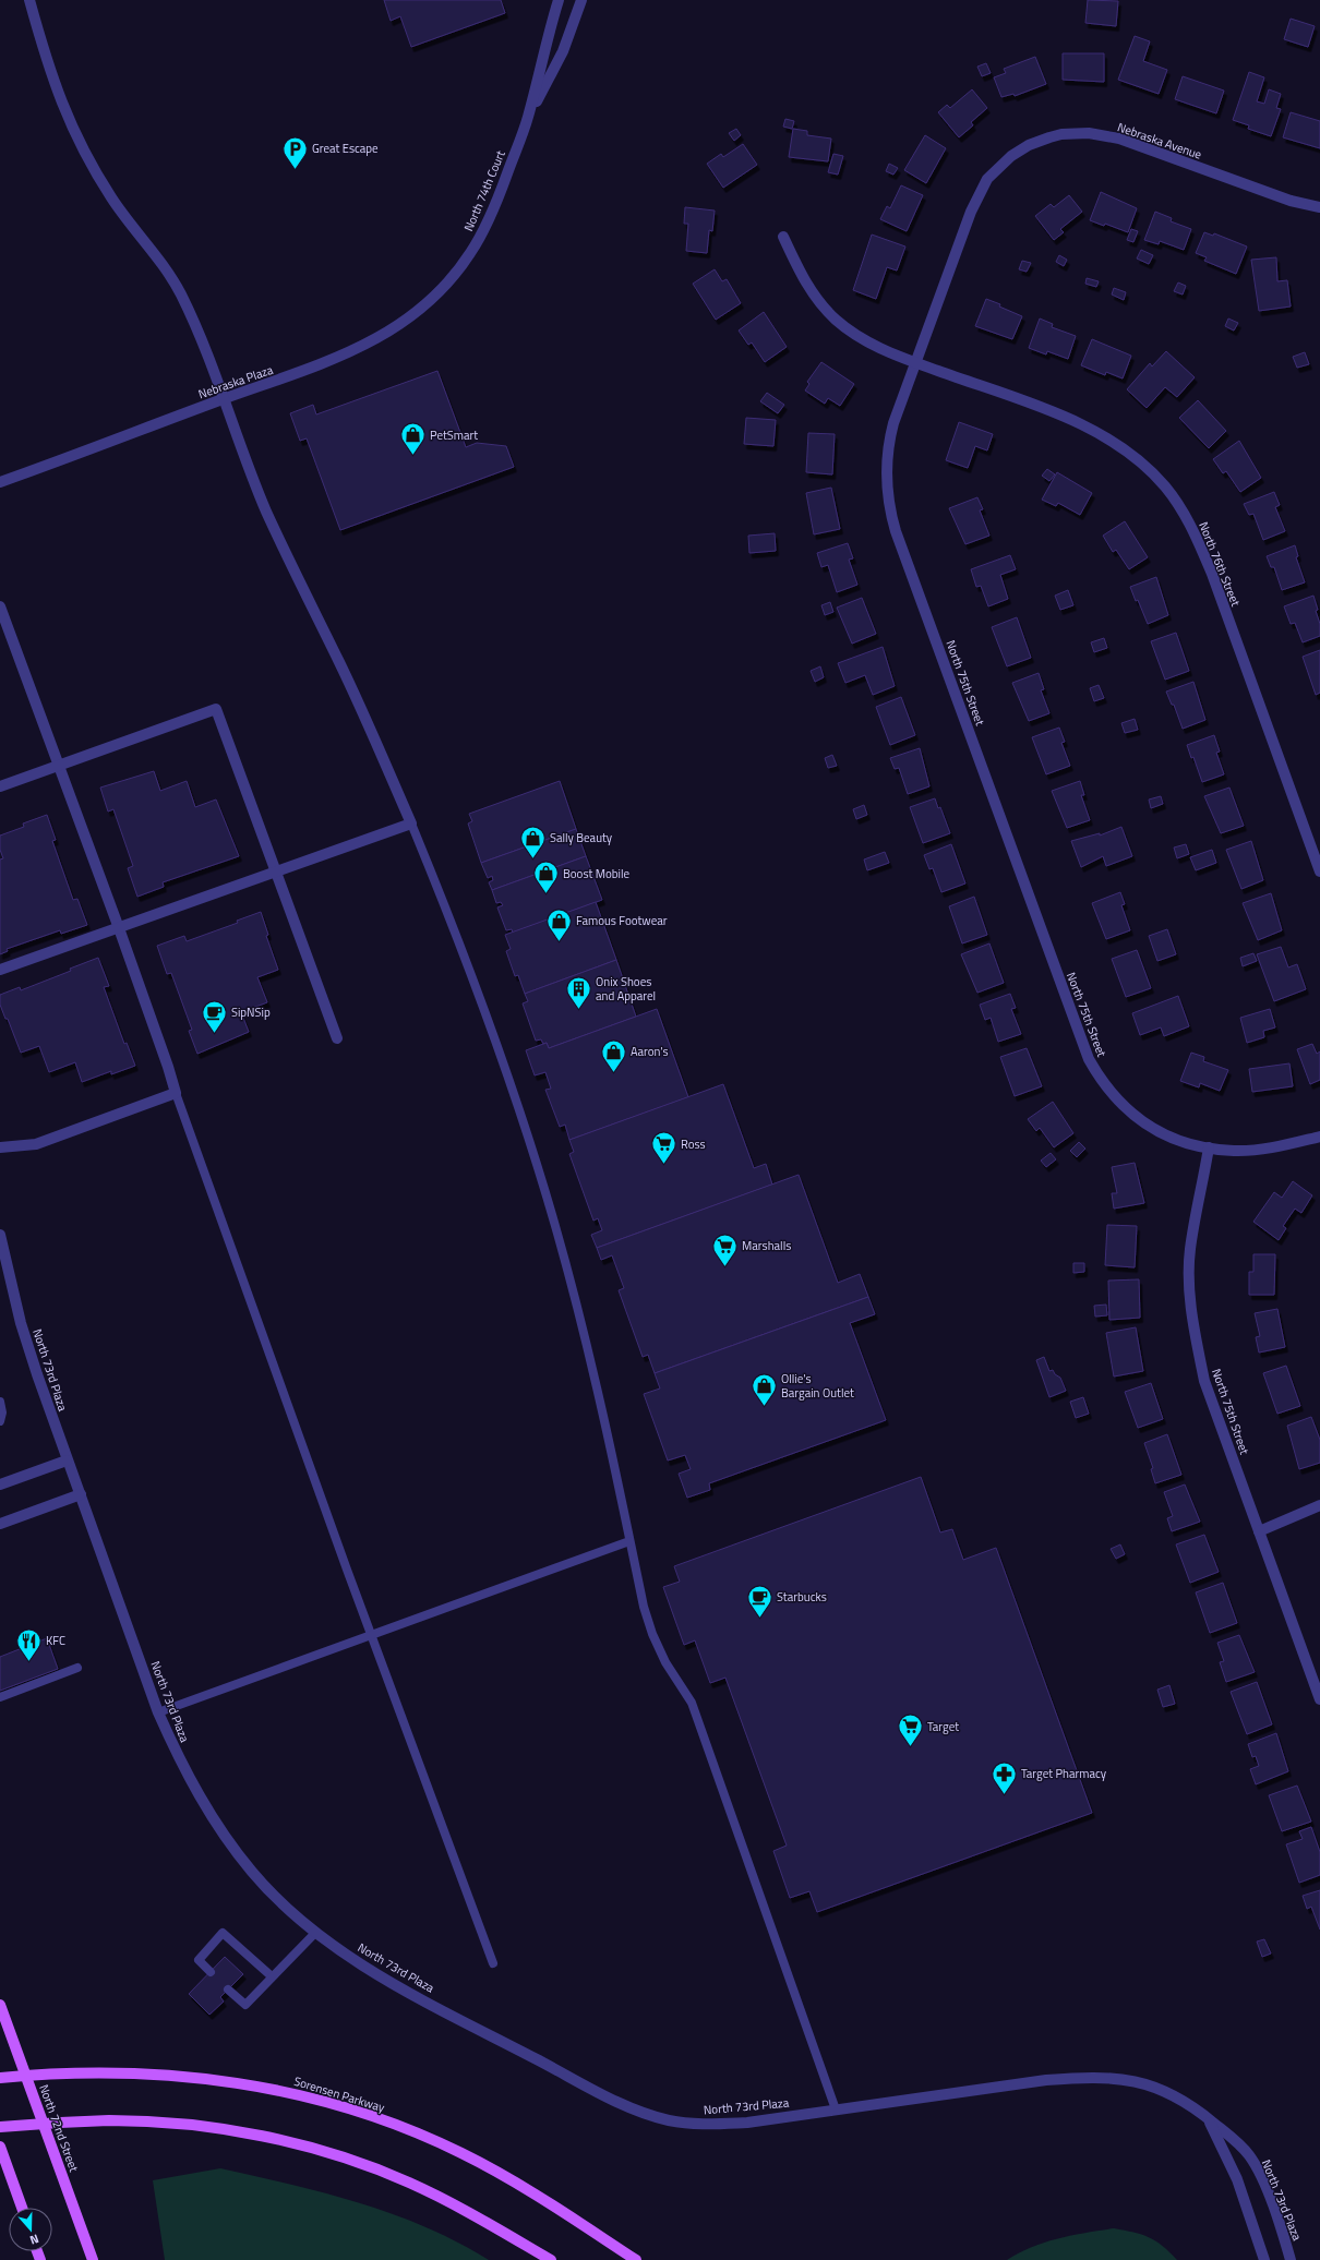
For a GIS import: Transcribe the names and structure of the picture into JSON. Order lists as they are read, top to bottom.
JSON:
{
  "streets": {
    "main road": ["Sorensen Parkway", "North 72nd Street"],
    "street": [
      "Nebraska Avenue",
      "North 74th Court",
      "Nebraska Plaza",
      "North 76th Street",
      "North 75th Street",
      "North 73rd Plaza"
    ]
  },
  "crossings": [
    ["Nebraska Avenue", "North 76th Street"],
    ["Nebraska Avenue", "North 75th Street"],
    ["North 74th Court", "Nebraska Plaza"],
    ["North 76th Street", "North 75th Street"],
    ["Sorensen Parkway", "North 72nd Street"]
  ],
  "places": {
    "parking": ["Great Escape"],
    "shop": [
      "PetSmart",
      "Sally Beauty",
      "Boost Mobile",
      "Famous Footwear",
      "Aaron's",
      "Ollie's Bargain Outlet"
    ],
    "building": ["Onix Shoes and Apparel"],
    "cafe": ["SipNSip", "Starbucks"],
    "supermarket": ["Ross", "Marshalls", "Target"],
    "restaurant": ["KFC"],
    "pharmacy": ["Target Pharmacy"]
  },
  "north": "bottom"
}
